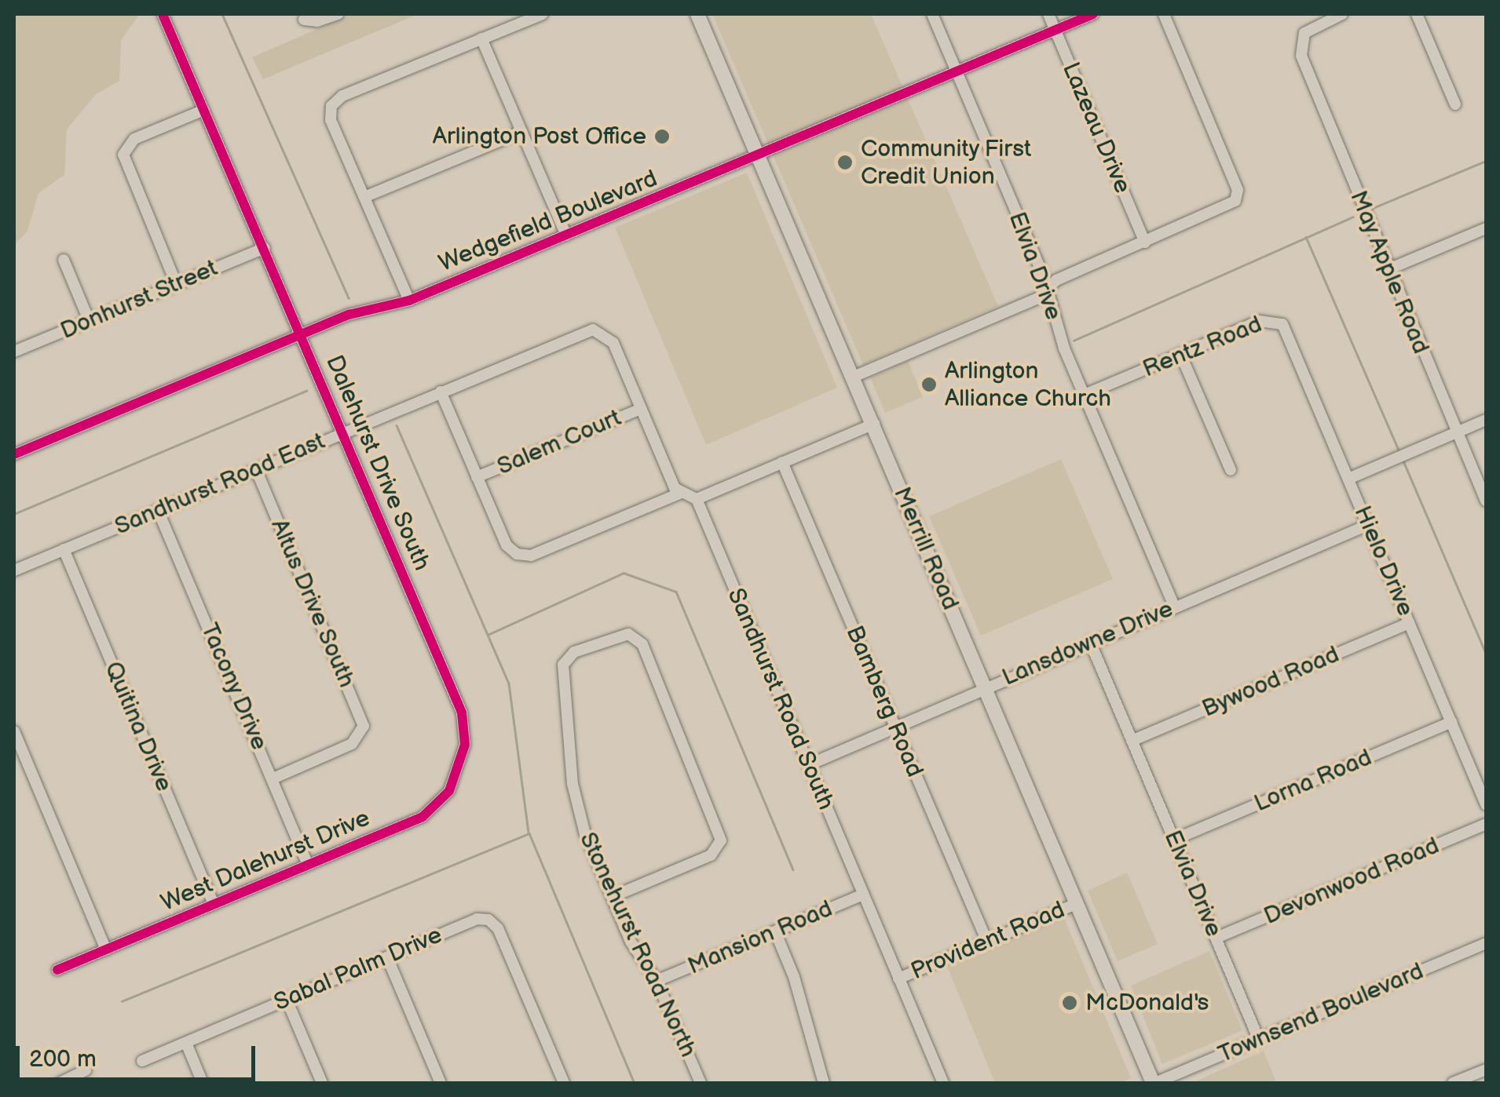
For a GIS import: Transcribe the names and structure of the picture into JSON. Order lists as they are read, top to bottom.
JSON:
{
  "streets": {
    "main road": ["Merrill Road"],
    "street": [
      "Lazeau Drive",
      "Wedgefield Boulevard",
      "Elvia Drive",
      "May Apple Road",
      "Donhurst Street",
      "Rentz Road",
      "Salem Court",
      "Dalehurst Drive South",
      "Sandhurst Road East",
      "Hielo Drive",
      "Altus Drive South",
      "Lansdowne Drive",
      "Bywood Road",
      "Tacony Drive",
      "Sandhurst Road South",
      "Bamberg Road",
      "Quitina Drive",
      "Lorna Road",
      "West Dalehurst Drive",
      "Devonwood Road",
      "Mansion Road",
      "Provident Road",
      "Stonehurst Road North",
      "Sabal Palm Drive",
      "Townsend Boulevard"
    ]
  },
  "crossings": [
    ["Lazeau Drive", "Wedgefield Boulevard"],
    ["Wedgefield Boulevard", "Elvia Drive"],
    ["Wedgefield Boulevard", "Dalehurst Drive South"],
    ["Wedgefield Boulevard", "Merrill Road"],
    ["Elvia Drive", "Rentz Road"],
    ["Elvia Drive", "Lansdowne Drive"],
    ["Elvia Drive", "Bywood Road"],
    ["Elvia Drive", "Lorna Road"],
    ["Elvia Drive", "Devonwood Road"],
    ["Elvia Drive", "Townsend Boulevard"],
    ["Donhurst Street", "Dalehurst Drive South"],
    ["Rentz Road", "Hielo Drive"],
    ["Salem Court", "Sandhurst Road East"],
    ["Dalehurst Drive South", "Sandhurst Road East"],
    ["Dalehurst Drive South", "West Dalehurst Drive"],
    ["Sandhurst Road East", "Altus Drive South"],
    ["Sandhurst Road East", "Tacony Drive"],
    ["Sandhurst Road East", "Quitina Drive"],
    ["Merrill Road", "Lansdowne Drive"],
    ["Merrill Road", "Provident Road"],
    ["Merrill Road", "Townsend Boulevard"],
    ["Hielo Drive", "Lansdowne Drive"],
    ["Hielo Drive", "Bywood Road"],
    ["Hielo Drive", "Lorna Road"],
    ["Altus Drive South", "Tacony Drive"],
    ["Lansdowne Drive", "Sandhurst Road South"],
    ["Lansdowne Drive", "Bamberg Road"],
    ["Tacony Drive", "West Dalehurst Drive"],
    ["Sandhurst Road South", "Mansion Road"],
    ["Sandhurst Road South", "Provident Road"],
    ["Bamberg Road", "Provident Road"],
    ["Quitina Drive", "West Dalehurst Drive"],
    ["Mansion Road", "Stonehurst Road North"]
  ],
  "places": [
    "Arlington Post Office",
    "Community First Credit Union",
    "Arlington Alliance Church",
    "McDonald's"
  ],
  "scale_bar": "200 m"
}
